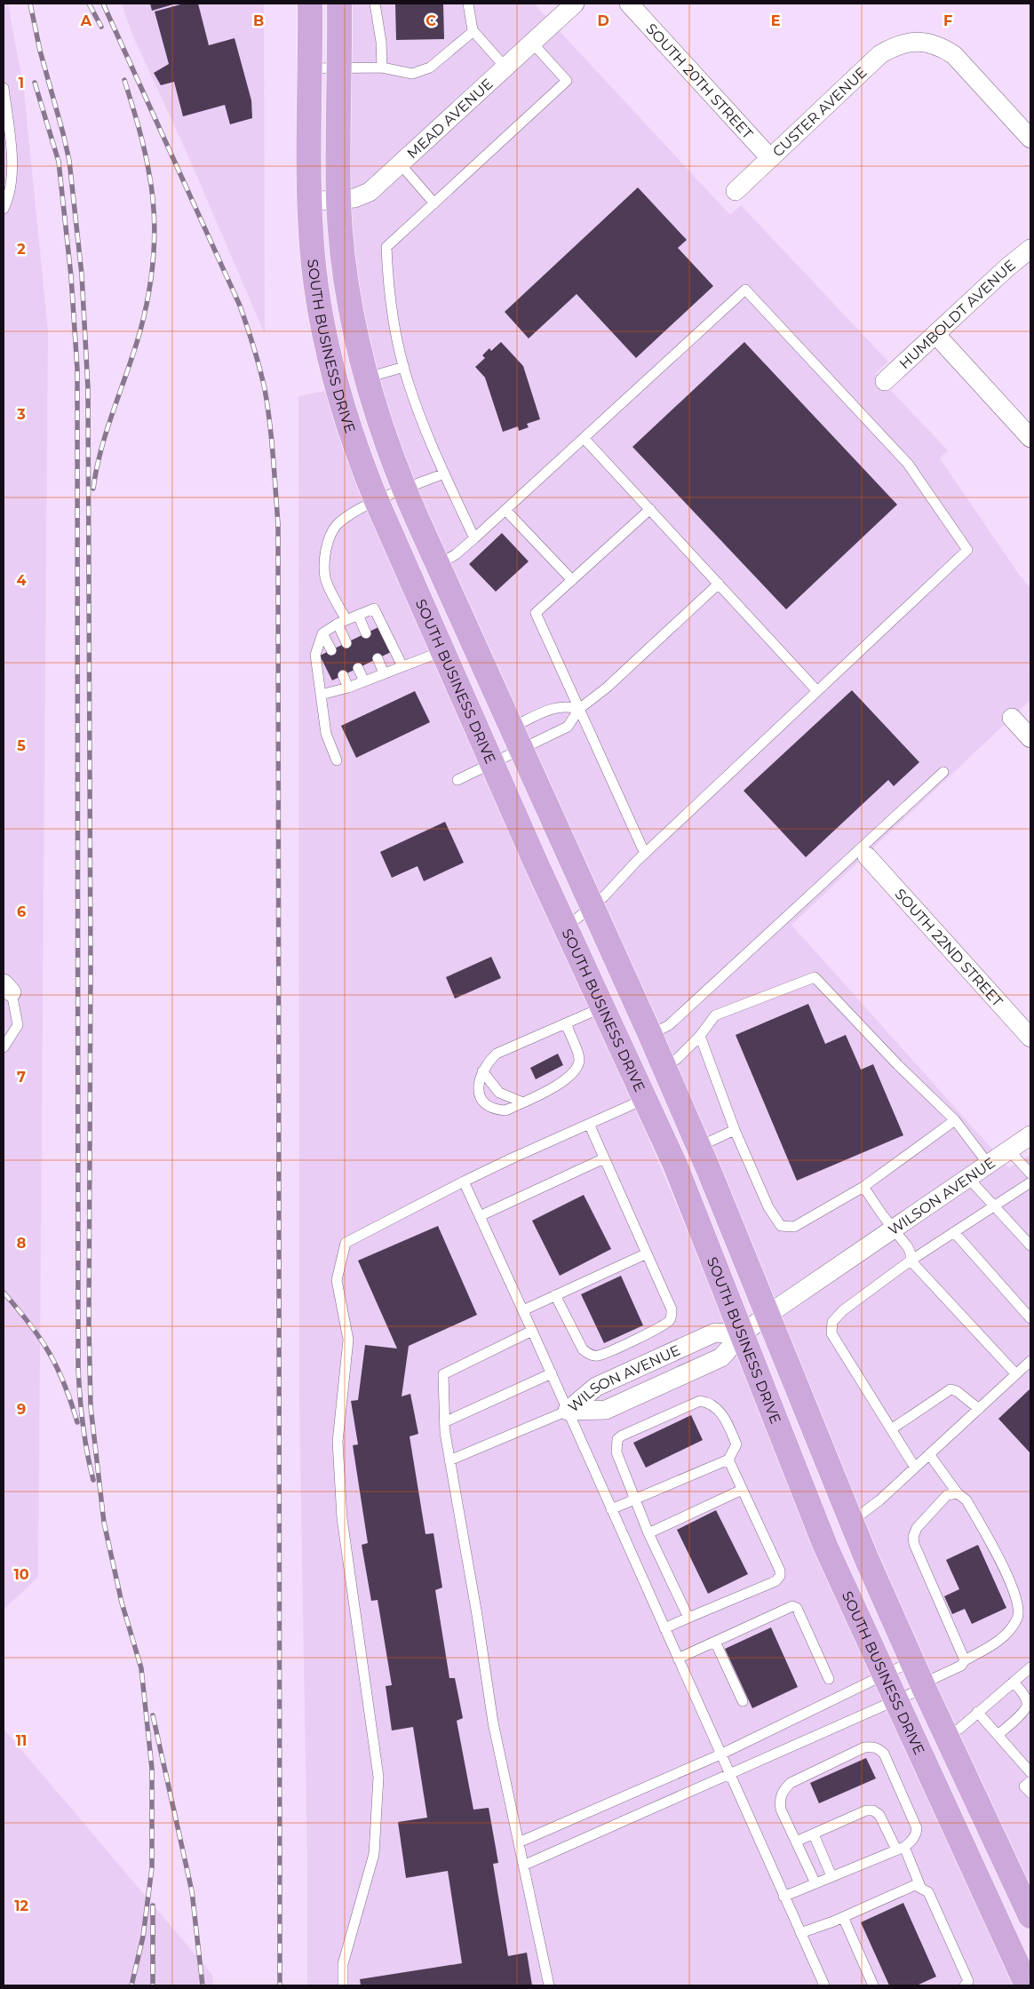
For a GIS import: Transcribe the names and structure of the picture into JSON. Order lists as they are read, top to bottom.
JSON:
{
  "streets": {
    "main road": ["SOUTH BUSINESS DRIVE"],
    "street": [
      "SOUTH 20TH STREET",
      "CUSTER AVENUE",
      "MEAD AVENUE",
      "HUMBOLDT AVENUE",
      "SOUTH 22ND STREET",
      "WILSON AVENUE"
    ]
  },
  "crossings": [
    ["SOUTH 20TH STREET", "CUSTER AVENUE"],
    ["MEAD AVENUE", "SOUTH BUSINESS DRIVE"],
    ["SOUTH BUSINESS DRIVE", "WILSON AVENUE"]
  ],
  "grid": {
    "columns": [
      "A",
      "B",
      "C",
      "D",
      "E",
      "F"
    ],
    "rows": [
      "1",
      "2",
      "3",
      "4",
      "5",
      "6",
      "7",
      "8",
      "9",
      "10",
      "11",
      "12"
    ]
  }
}
